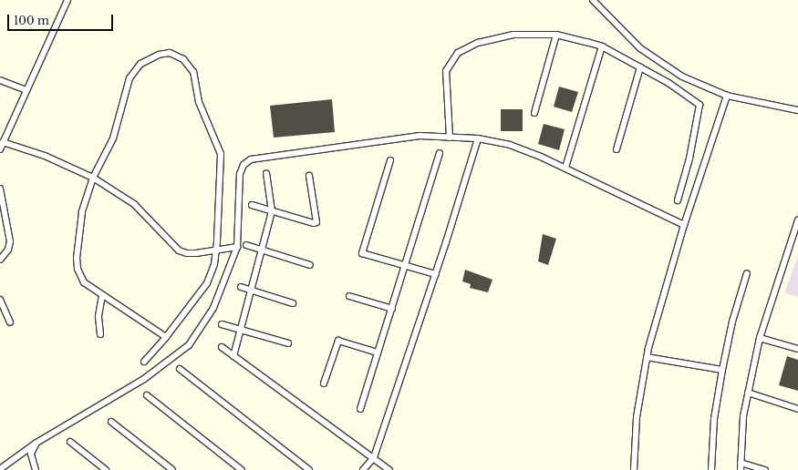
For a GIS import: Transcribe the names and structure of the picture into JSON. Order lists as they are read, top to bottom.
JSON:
{
  "scale_bar": "100 m"
}
